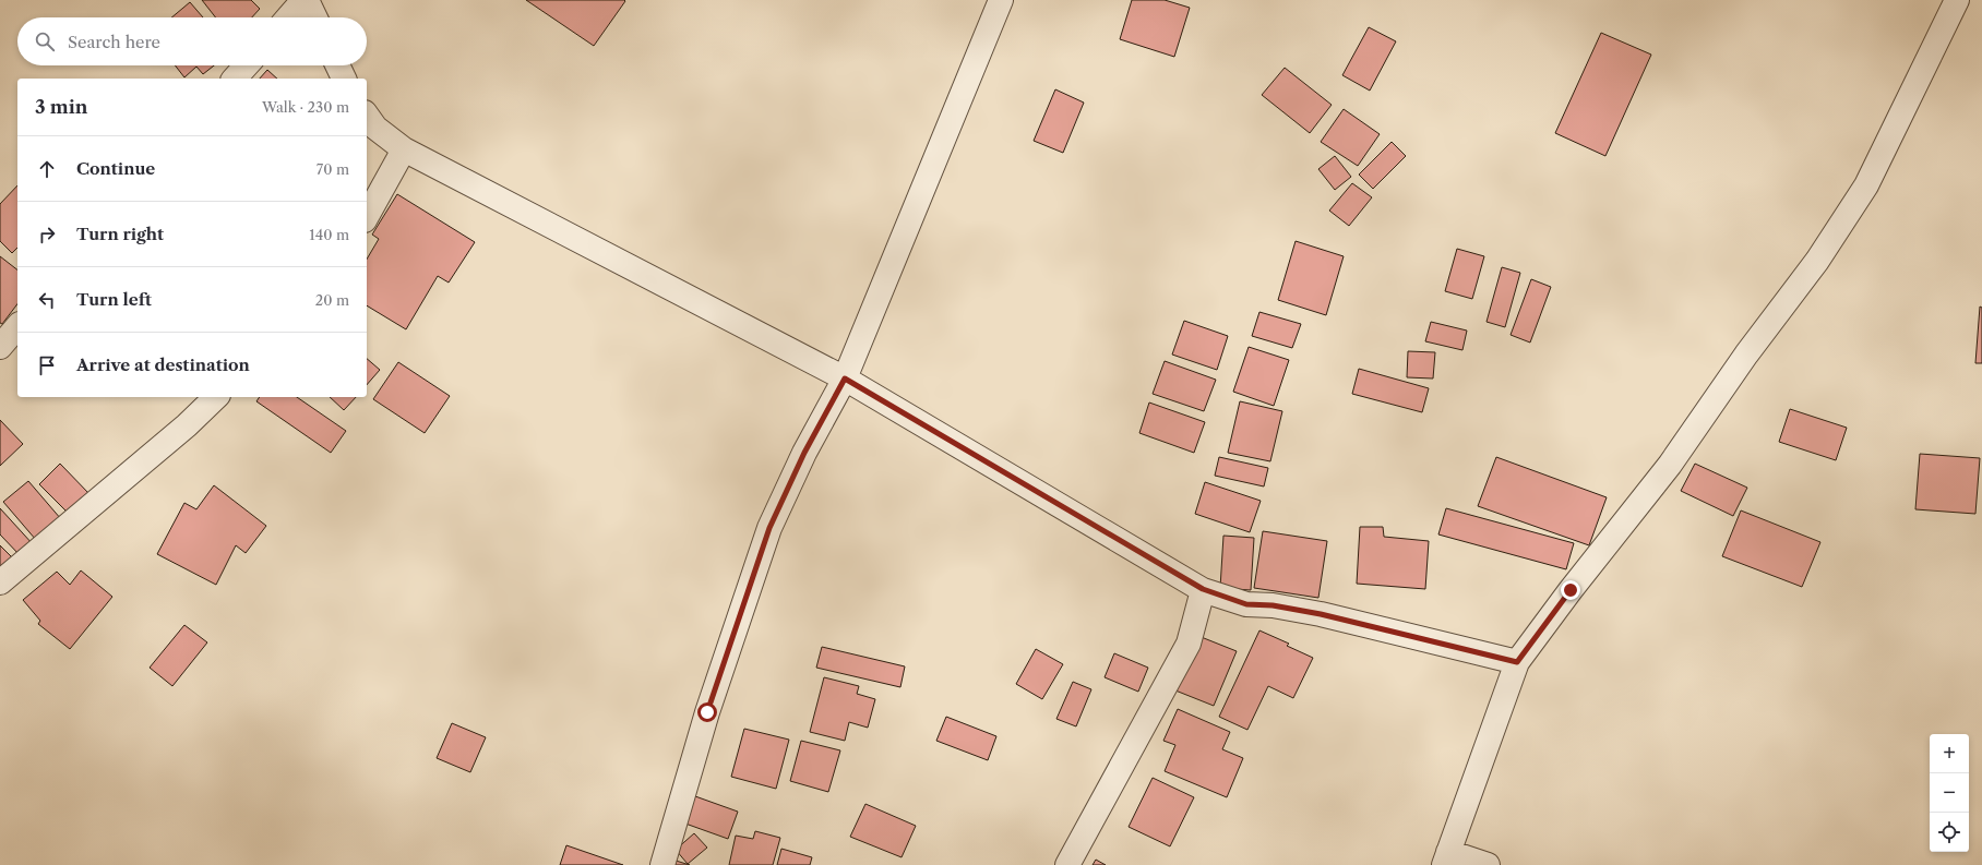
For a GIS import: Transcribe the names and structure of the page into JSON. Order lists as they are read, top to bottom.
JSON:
{
  "page": {
    "search": "Search here",
    "heading": ["3 min", "Walk · 230 m"],
    "list": [
      ["Continue", "70 m"],
      ["Turn right", "140 m"],
      ["Turn left", "20 m"],
      "Arrive at destination"
    ],
    "map_buttons": ["+", "−"]
  }
}
